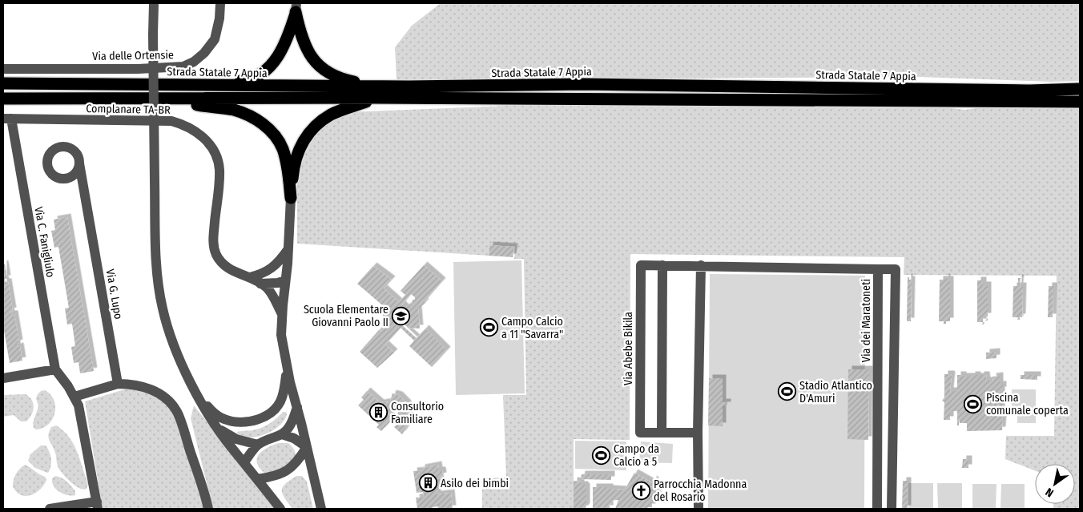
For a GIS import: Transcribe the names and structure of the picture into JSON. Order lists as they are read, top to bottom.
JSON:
{
  "streets": {
    "highway": ["Strada Statale 7 Appia"],
    "street": [
      "Via delle Ortensie",
      "Complanare TA-BR",
      "Via C. Fanigliulo",
      "Via G. Lupo",
      "Via dei Maratoneti",
      "Via Abebe Bikila"
    ]
  },
  "crossings": [
    ["Complanare TA-BR", "Via C. Fanigliulo"],
    ["Via dei Maratoneti", "Via Abebe Bikila"]
  ],
  "places": {
    "school or university": ["Scuola Elementare Giovanni Paolo II"],
    "sports": [
      "Campo Calcio a 11 \"Savarra\"",
      "Stadio Atlantico D'Amuri",
      "Piscina comunale coperta",
      "Campo da Calcio a 5"
    ],
    "building": ["Consultorio Familiare", "Asilo dei bimbi"],
    "church": ["Parrocchia Madonna del Rosario"]
  },
  "north": "bottom left"
}
